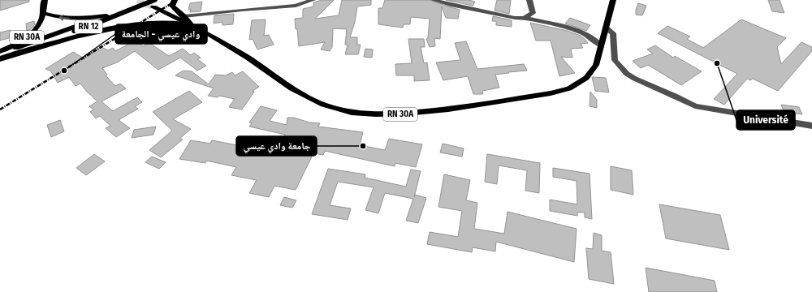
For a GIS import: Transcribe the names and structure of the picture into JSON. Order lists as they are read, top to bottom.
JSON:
{
  "streets": {
    "highway": ["RN 12"],
    "main road": ["RN 30A"]
  },
  "crossings": [
    ["RN 12", "RN 30A"]
  ],
  "places": ["Université", "وادي عيسي - الجامعة", "جامعة وادي عيسي"]
}
